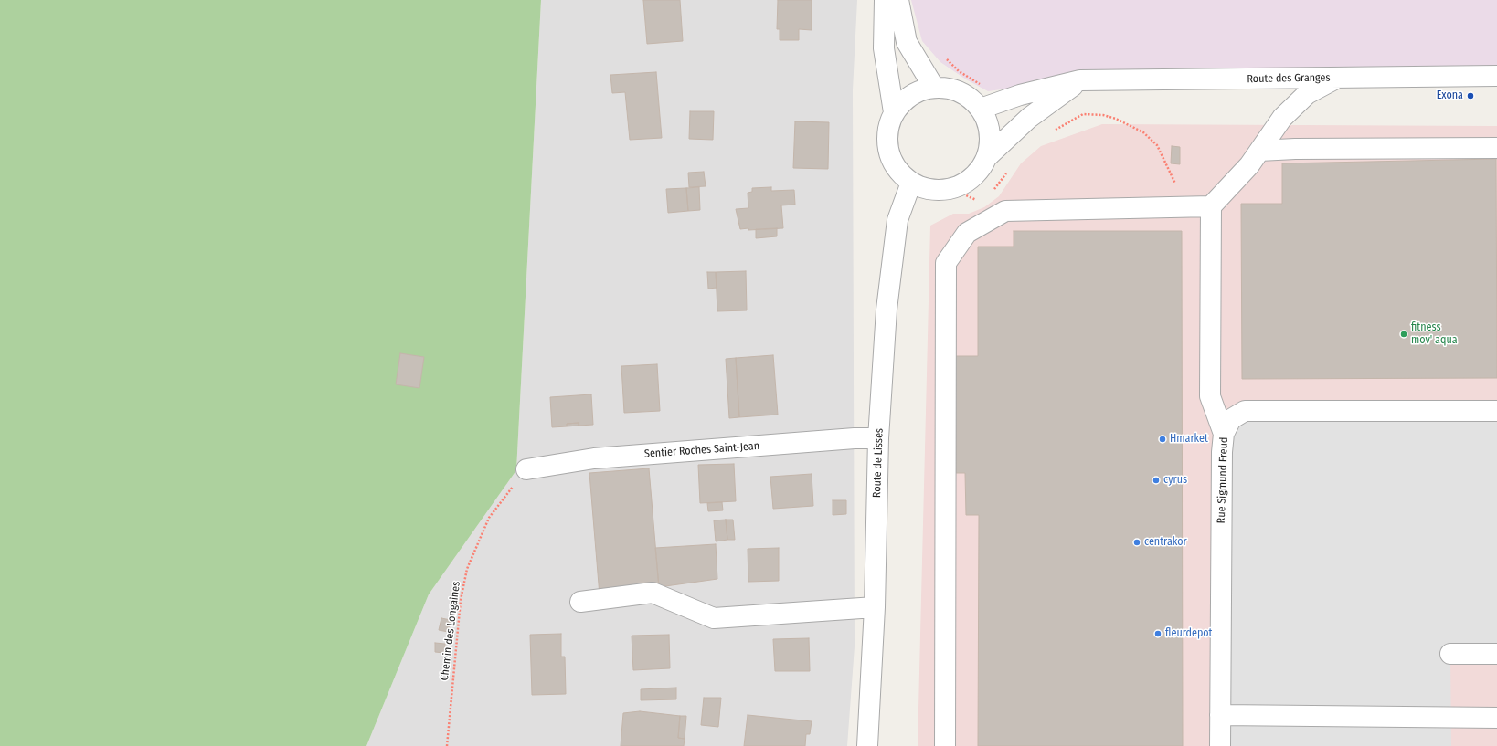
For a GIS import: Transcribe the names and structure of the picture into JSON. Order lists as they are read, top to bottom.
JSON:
{
  "streets": {
    "street": [
      "Route des Granges",
      "Sentier Roches Saint-Jean",
      "Route de Lisses",
      "Rue Sigmund Freud"
    ],
    "path": ["Chemin des Longaines"]
  },
  "crossings": [
    ["Route des Granges", "Route de Lisses"],
    ["Sentier Roches Saint-Jean", "Route de Lisses"],
    ["Sentier Roches Saint-Jean", "Chemin des Longaines"]
  ],
  "places": [
    "Exona",
    "fitness mov' aqua",
    "Hmarket",
    "cyrus",
    "centrakor",
    "fleurdepot"
  ]
}
